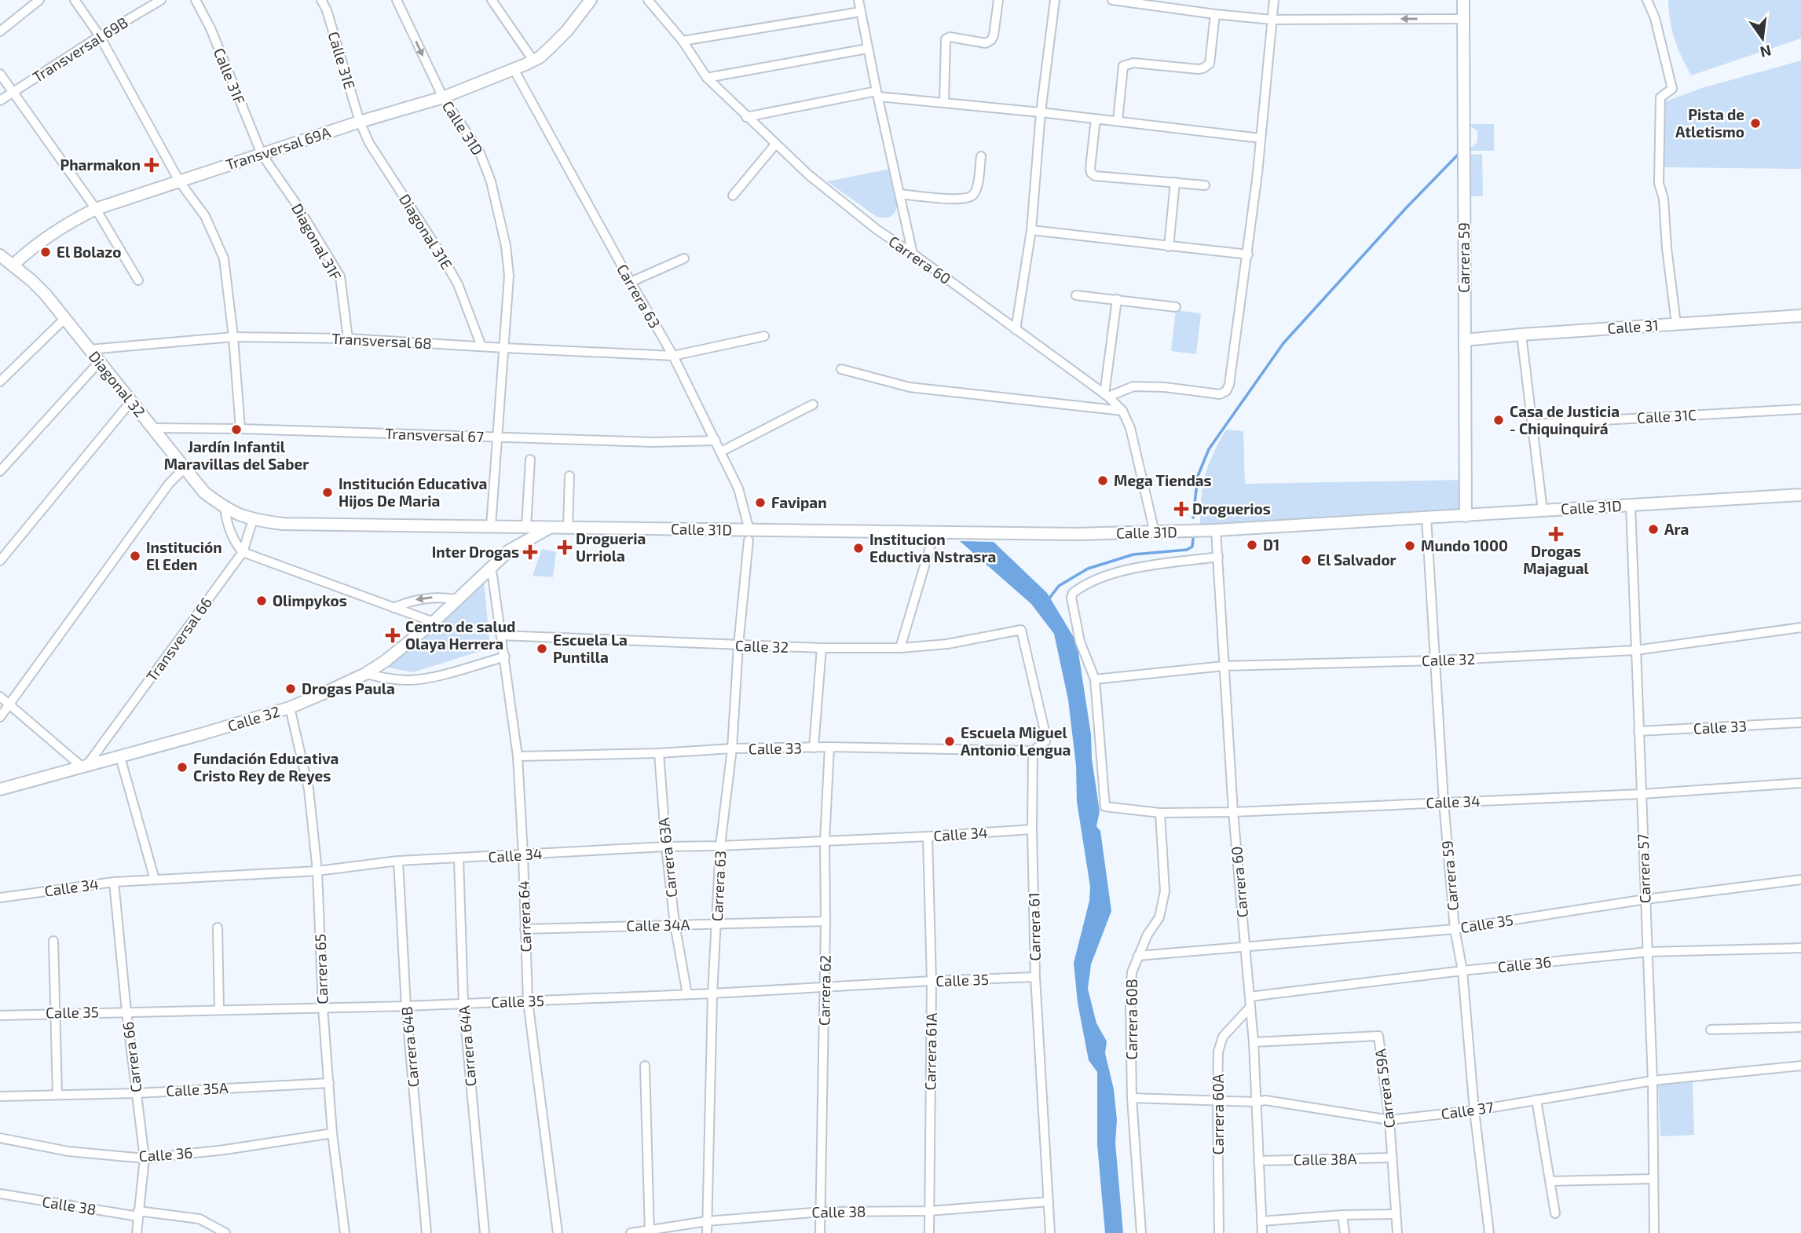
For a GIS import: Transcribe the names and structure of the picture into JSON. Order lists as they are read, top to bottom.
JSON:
{
  "streets": {
    "street": [
      "Transversal 69B",
      "Calle 31E",
      "Calle 31F",
      "Calle 31D",
      "Transversal 69A",
      "Diagonal 31E",
      "Diagonal 31F",
      "Carrera 59",
      "Carrera 60",
      "Carrera 63",
      "Calle 31",
      "Transversal 68",
      "Diagonal 32",
      "Calle 31C",
      "Transversal 67",
      "Transversal 66",
      "Calle 32",
      "Calle 33",
      "Calle 34",
      "Carrera 63A",
      "Carrera 57",
      "Carrera 64",
      "Calle 35",
      "Calle 34A",
      "Carrera 61",
      "Calle 36",
      "Carrera 65",
      "Carrera 62",
      "Carrera 60B",
      "Carrera 64A",
      "Carrera 64B",
      "Carrera 61A",
      "Carrera 66",
      "Carrera 59A",
      "Calle 35A",
      "Calle 37",
      "Carrera 60A",
      "Calle 38A",
      "Calle 38"
    ]
  },
  "crossings": [
    ["Calle 31E", "Transversal 69A"],
    ["Calle 31E", "Diagonal 31E"],
    ["Calle 31F", "Transversal 69A"],
    ["Calle 31F", "Diagonal 31F"],
    ["Calle 31D", "Transversal 69A"],
    ["Calle 31D", "Carrera 59"],
    ["Calle 31D", "Carrera 60"],
    ["Calle 31D", "Carrera 63"],
    ["Calle 31D", "Transversal 68"],
    ["Calle 31D", "Diagonal 32"],
    ["Calle 31D", "Transversal 67"],
    ["Calle 31D", "Transversal 66"],
    ["Calle 31D", "Calle 32"],
    ["Calle 31D", "Carrera 57"],
    ["Transversal 69A", "Diagonal 31E"],
    ["Transversal 69A", "Diagonal 31F"],
    ["Transversal 69A", "Carrera 63"],
    ["Transversal 69A", "Diagonal 32"],
    ["Diagonal 31E", "Transversal 68"],
    ["Diagonal 31F", "Transversal 68"],
    ["Carrera 59", "Calle 31"],
    ["Carrera 59", "Calle 32"],
    ["Carrera 59", "Calle 34"],
    ["Carrera 59", "Calle 35"],
    ["Carrera 59", "Calle 36"],
    ["Carrera 59", "Calle 37"],
    ["Carrera 60", "Calle 32"],
    ["Carrera 60", "Calle 34"],
    ["Carrera 60", "Calle 35"],
    ["Carrera 60", "Calle 36"],
    ["Carrera 60", "Carrera 59A"],
    ["Carrera 60", "Calle 37"],
    ["Carrera 60", "Carrera 60A"],
    ["Carrera 60", "Calle 38A"],
    ["Carrera 63", "Transversal 68"],
    ["Carrera 63", "Transversal 67"],
    ["Carrera 63", "Calle 32"],
    ["Carrera 63", "Calle 33"],
    ["Carrera 63", "Calle 34"],
    ["Carrera 63", "Calle 35"],
    ["Carrera 63", "Calle 34A"],
    ["Carrera 63", "Calle 38"],
    ["Transversal 68", "Diagonal 32"],
    ["Diagonal 32", "Transversal 67"],
    ["Transversal 66", "Calle 32"],
    ["Calle 32", "Calle 34"],
    ["Calle 32", "Carrera 57"],
    ["Calle 32", "Carrera 64"],
    ["Calle 32", "Carrera 61"],
    ["Calle 32", "Carrera 65"],
    ["Calle 33", "Carrera 63A"],
    ["Calle 33", "Carrera 57"],
    ["Calle 33", "Carrera 64"],
    ["Calle 33", "Carrera 61"],
    ["Calle 33", "Carrera 62"],
    ["Calle 34", "Carrera 63A"],
    ["Calle 34", "Carrera 57"],
    ["Calle 34", "Carrera 64"],
    ["Calle 34", "Carrera 61"],
    ["Calle 34", "Carrera 65"],
    ["Calle 34", "Carrera 62"],
    ["Calle 34", "Carrera 60B"],
    ["Calle 34", "Carrera 64A"],
    ["Calle 34", "Carrera 64B"],
    ["Calle 34", "Carrera 61A"],
    ["Calle 34", "Carrera 66"],
    ["Carrera 63A", "Calle 35"],
    ["Carrera 63A", "Calle 34A"],
    ["Carrera 57", "Calle 35"],
    ["Carrera 57", "Calle 36"],
    ["Carrera 57", "Calle 37"],
    ["Carrera 64", "Calle 35"],
    ["Carrera 64", "Calle 34A"],
    ["Calle 35", "Carrera 61"],
    ["Calle 35", "Carrera 65"],
    ["Calle 35", "Carrera 62"],
    ["Calle 35", "Carrera 60B"],
    ["Calle 35", "Carrera 64A"],
    ["Calle 35", "Carrera 64B"],
    ["Calle 35", "Carrera 61A"],
    ["Calle 35", "Carrera 66"],
    ["Calle 34A", "Carrera 62"],
    ["Carrera 61", "Calle 38"],
    ["Calle 36", "Carrera 65"],
    ["Calle 36", "Carrera 66"],
    ["Carrera 65", "Calle 35A"],
    ["Carrera 62", "Calle 38"],
    ["Carrera 60B", "Calle 37"],
    ["Carrera 61A", "Calle 38"],
    ["Carrera 66", "Calle 35A"],
    ["Carrera 66", "Calle 38"],
    ["Carrera 59A", "Calle 37"],
    ["Carrera 59A", "Calle 38A"],
    ["Calle 37", "Carrera 60A"]
  ],
  "places": {
    "other": [
      "Pista de Atletismo",
      "El Bolazo",
      "Casa de Justicia - Chiquinquirá",
      "Jardín Infantil Maravillas del Saber",
      "Mega Tiendas",
      "Institución Educativa Hijos De Maria",
      "Favipan",
      "Ara",
      "D1",
      "Mundo 1000",
      "Institucion Eductiva Nstrasra",
      "Institución El Eden",
      "El Salvador",
      "Olimpykos",
      "Escuela La Puntilla",
      "Drogas Paula",
      "Escuela Miguel Antonio Lengua",
      "Fundación Educativa Cristo Rey de Reyes"
    ],
    "health": [
      "Pharmakon",
      "Droguerios",
      "Drogas Majagual",
      "Drogueria Urriola",
      "Inter Drogas",
      "Centro de salud Olaya Herrera"
    ]
  },
  "north": "bottom"
}
